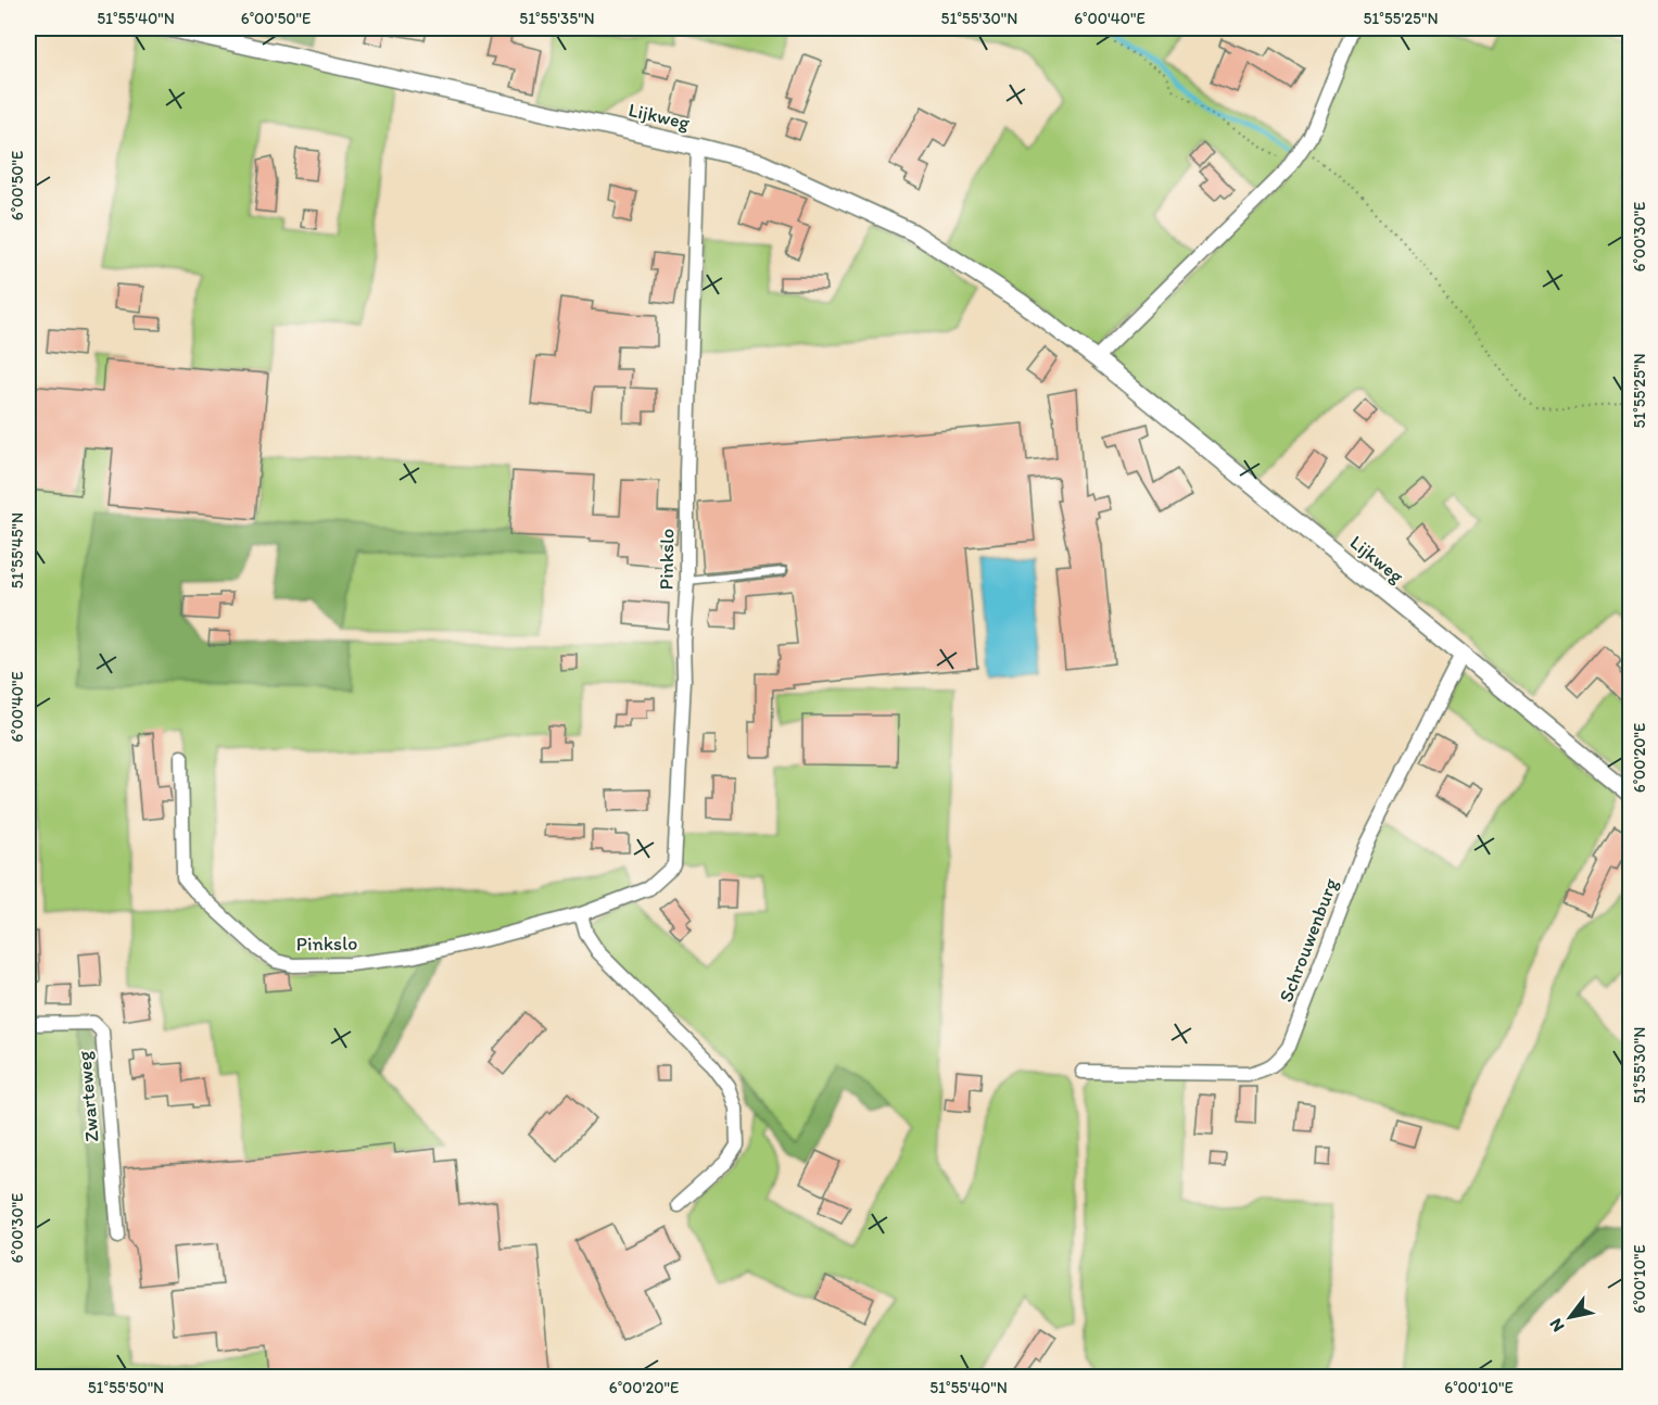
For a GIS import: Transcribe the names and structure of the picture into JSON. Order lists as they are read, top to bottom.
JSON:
{
  "streets": {
    "street": [
      "Lijkweg",
      "Pinkslo",
      "Schrouwenburg",
      "Zwarteweg"
    ]
  },
  "crossings": [
    ["Lijkweg", "Pinkslo"],
    ["Lijkweg", "Schrouwenburg"]
  ],
  "north": "bottom left",
  "coordinates": [
    "51°55'40\"N",
    "6°00'50\"E",
    "51°55'35\"N",
    "51°55'30\"N",
    "6°00'40\"E",
    "51°55'25\"N",
    "6°00'30\"E",
    "51°55'45\"N",
    "6°00'20\"E",
    "6°00'10\"E",
    "51°55'50\"N"
  ]
}
